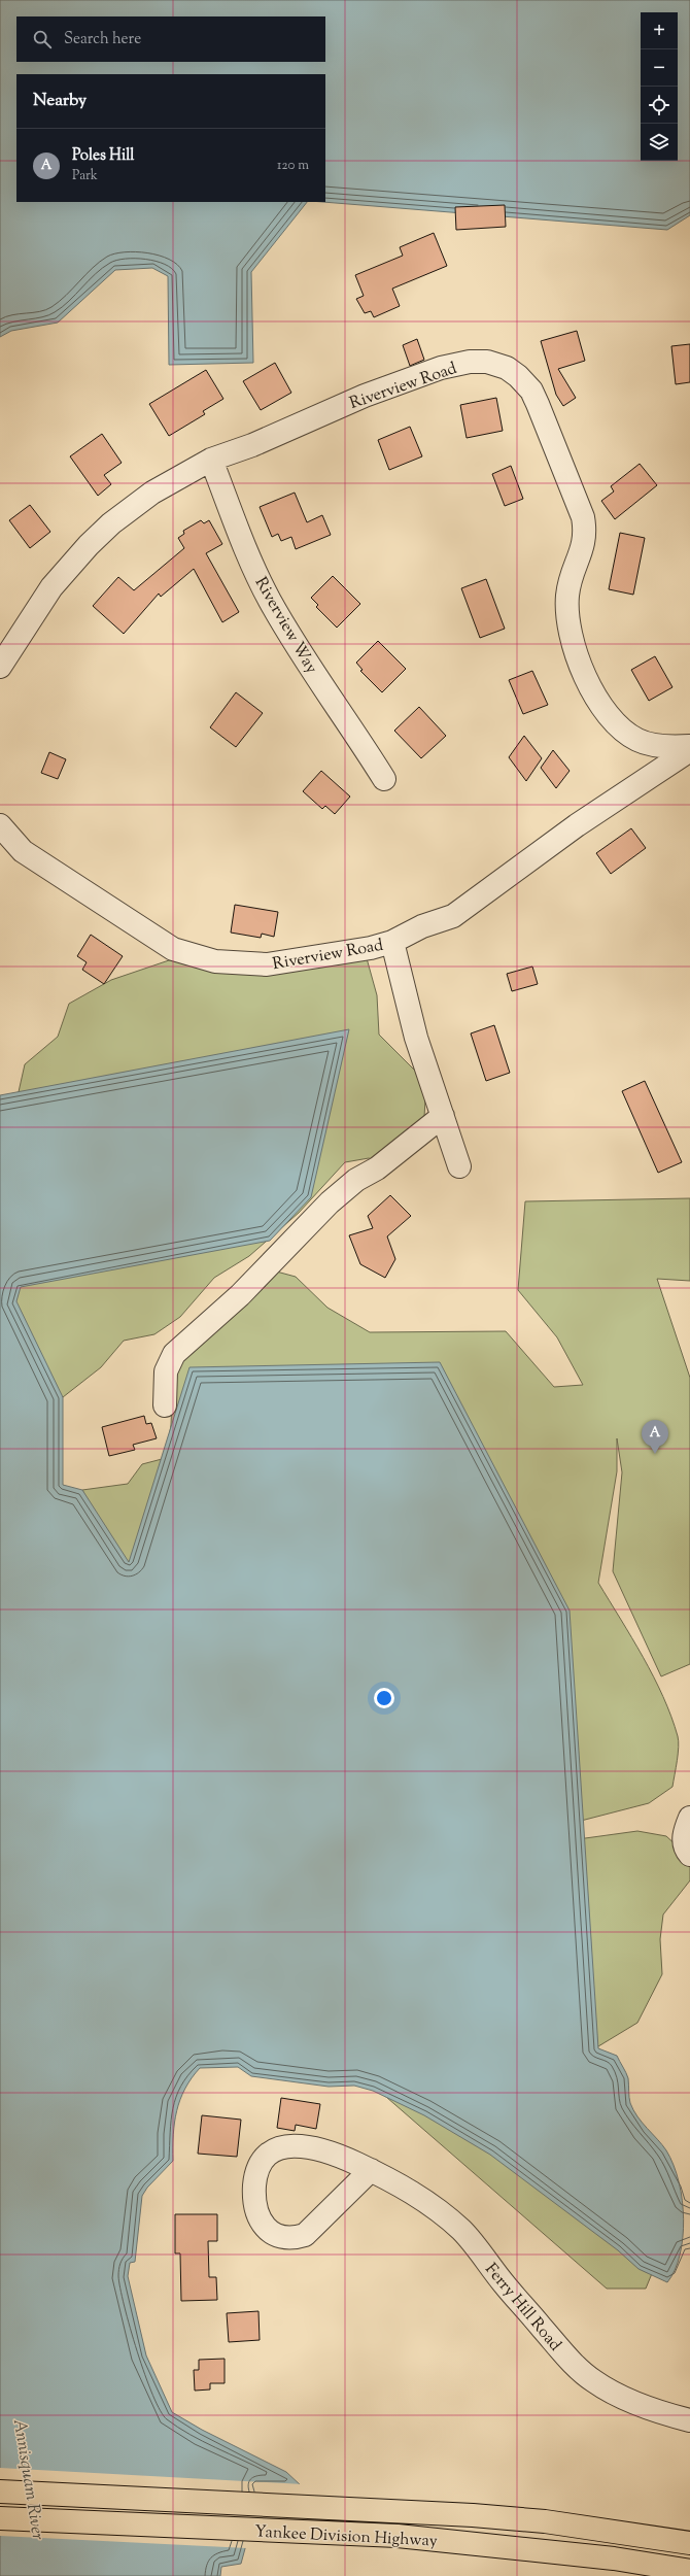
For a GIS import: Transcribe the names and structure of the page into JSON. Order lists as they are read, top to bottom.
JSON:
{
  "streets": {
    "highway": ["Yankee Division Highway"],
    "street": ["Riverview Road", "Riverview Way", "Ferry Hill Road"]
  },
  "crossings": [
    ["Riverview Road", "Riverview Way"]
  ],
  "water": ["Annisquam River"],
  "page": {
    "map_buttons": ["+", "−"],
    "search": "Search here",
    "heading": "Nearby",
    "list": [
      {
        "mark": "A",
        "name": "Poles Hill",
        "note": "Park",
        "value": "120 m"
      }
    ],
    "pins": "A"
  }
}
